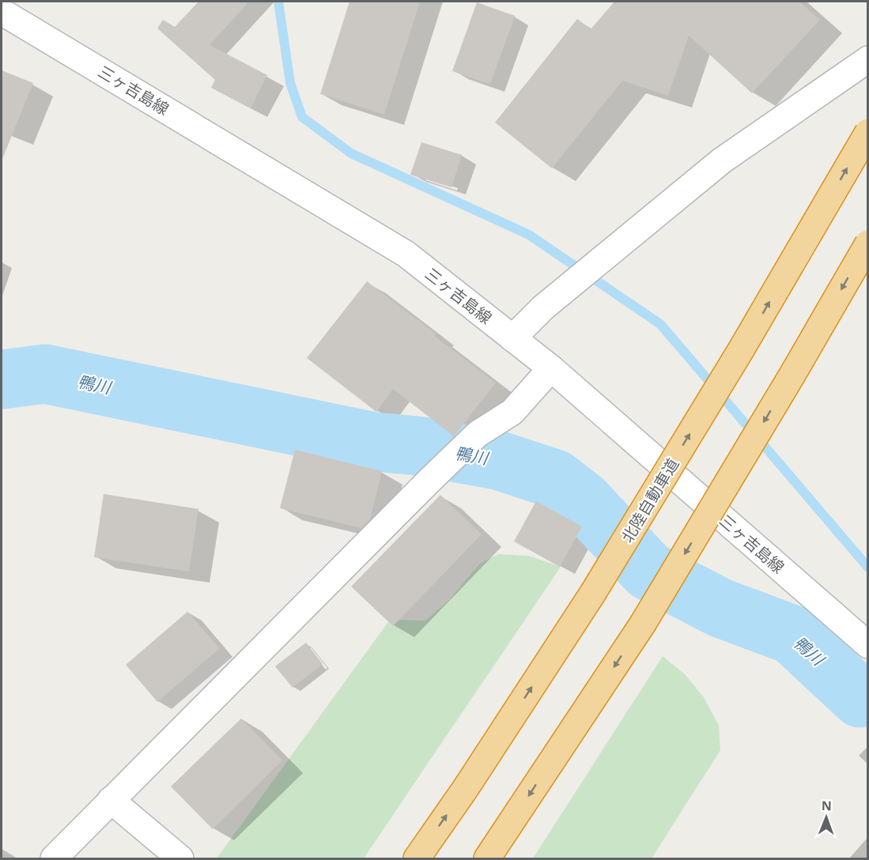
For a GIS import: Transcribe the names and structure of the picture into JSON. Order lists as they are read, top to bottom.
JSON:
{
  "streets": {
    "highway": ["北陸自動車道"],
    "street": ["三ヶ吉島線"]
  },
  "water": ["鴨川"],
  "north": "top"
}
